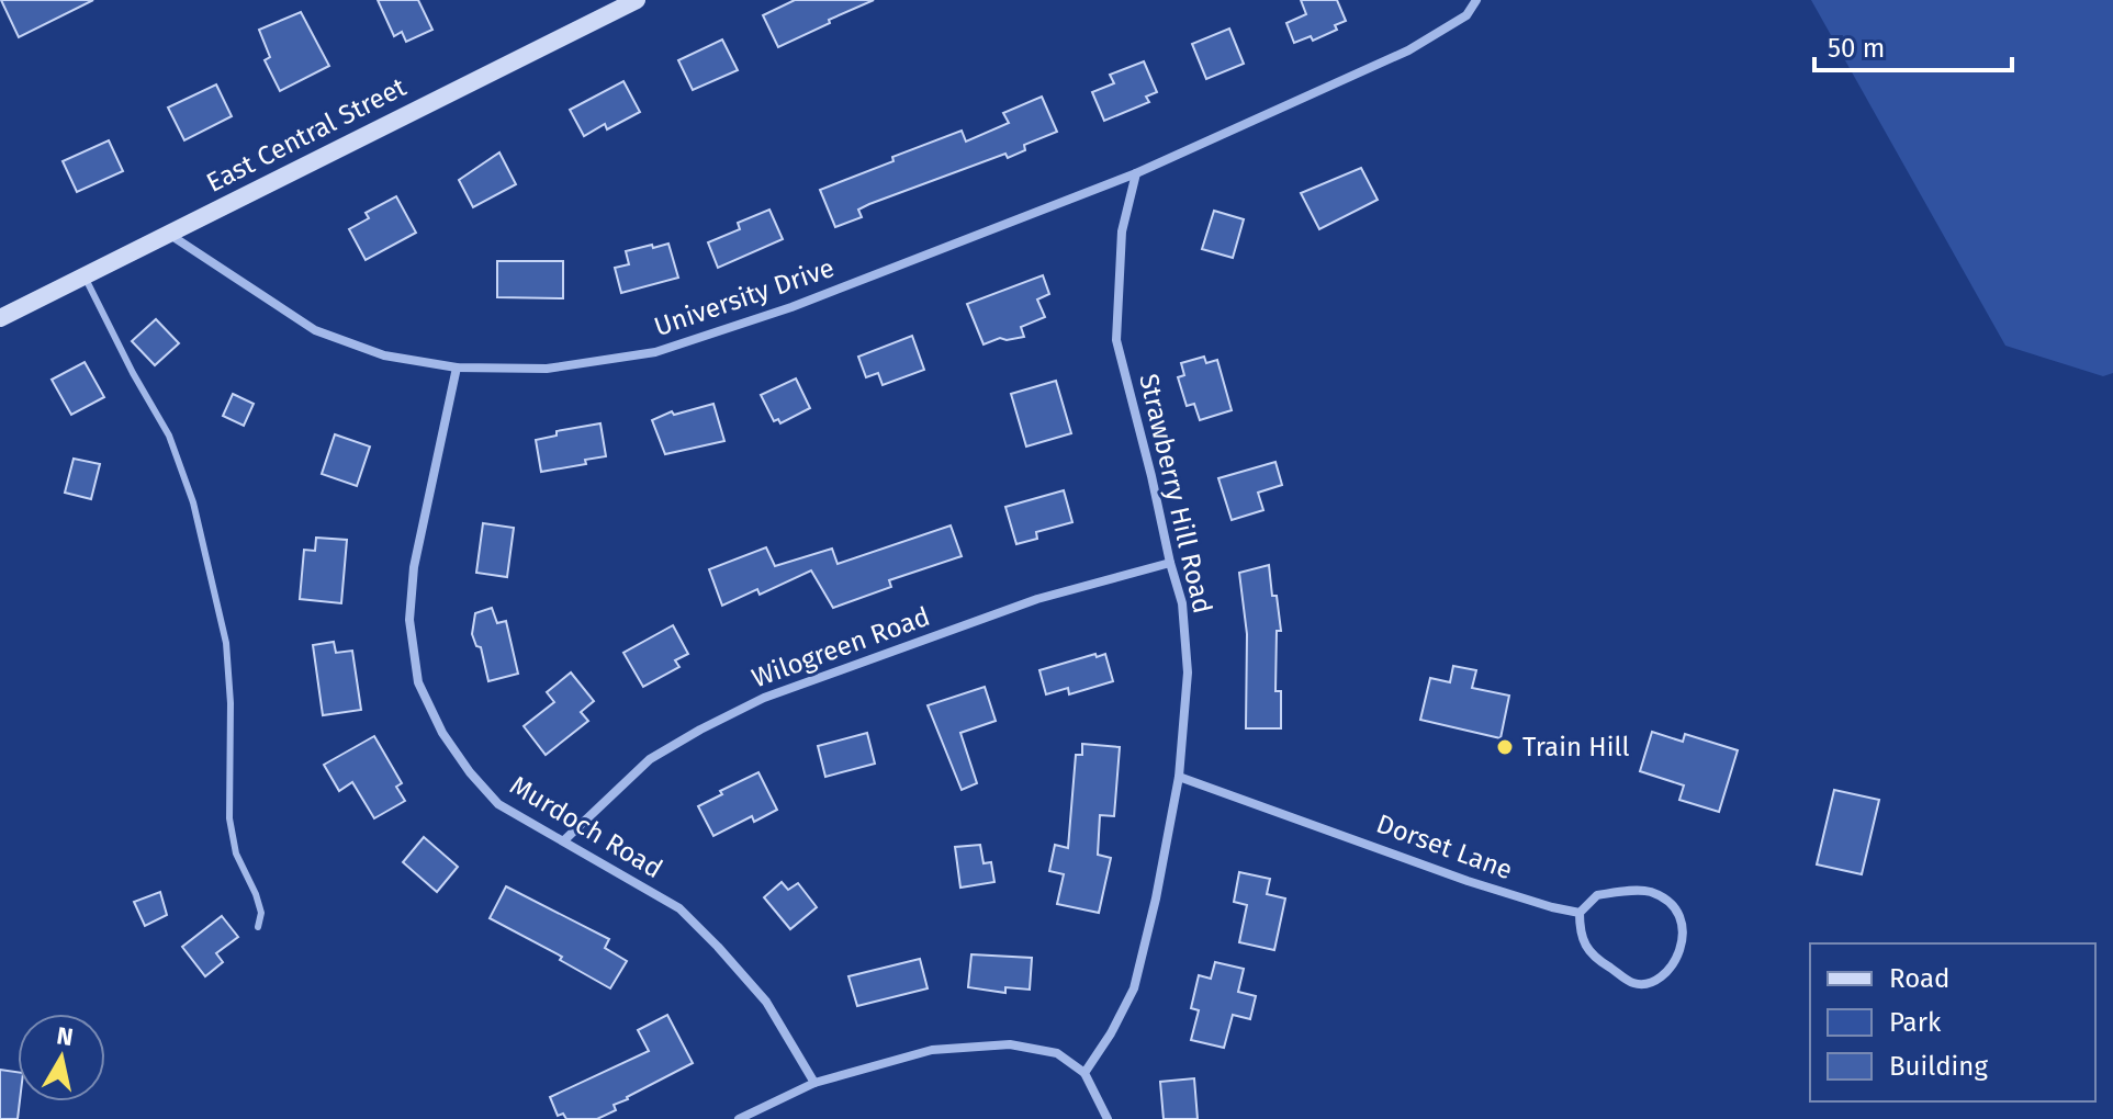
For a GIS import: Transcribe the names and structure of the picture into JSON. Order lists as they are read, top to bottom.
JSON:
{
  "streets": {
    "main road": ["East Central Street"],
    "street": [
      "University Drive",
      "Strawberry Hill Road",
      "Wilogreen Road",
      "Murdoch Road",
      "Dorset Lane"
    ]
  },
  "crossings": [
    ["East Central Street", "University Drive"],
    ["University Drive", "Strawberry Hill Road"],
    ["University Drive", "Murdoch Road"],
    ["Strawberry Hill Road", "Wilogreen Road"],
    ["Strawberry Hill Road", "Dorset Lane"],
    ["Wilogreen Road", "Murdoch Road"]
  ],
  "places": ["Train Hill"],
  "legend": ["Road", "Park", "Building"],
  "scale_bar": "50 m",
  "north": "top"
}
